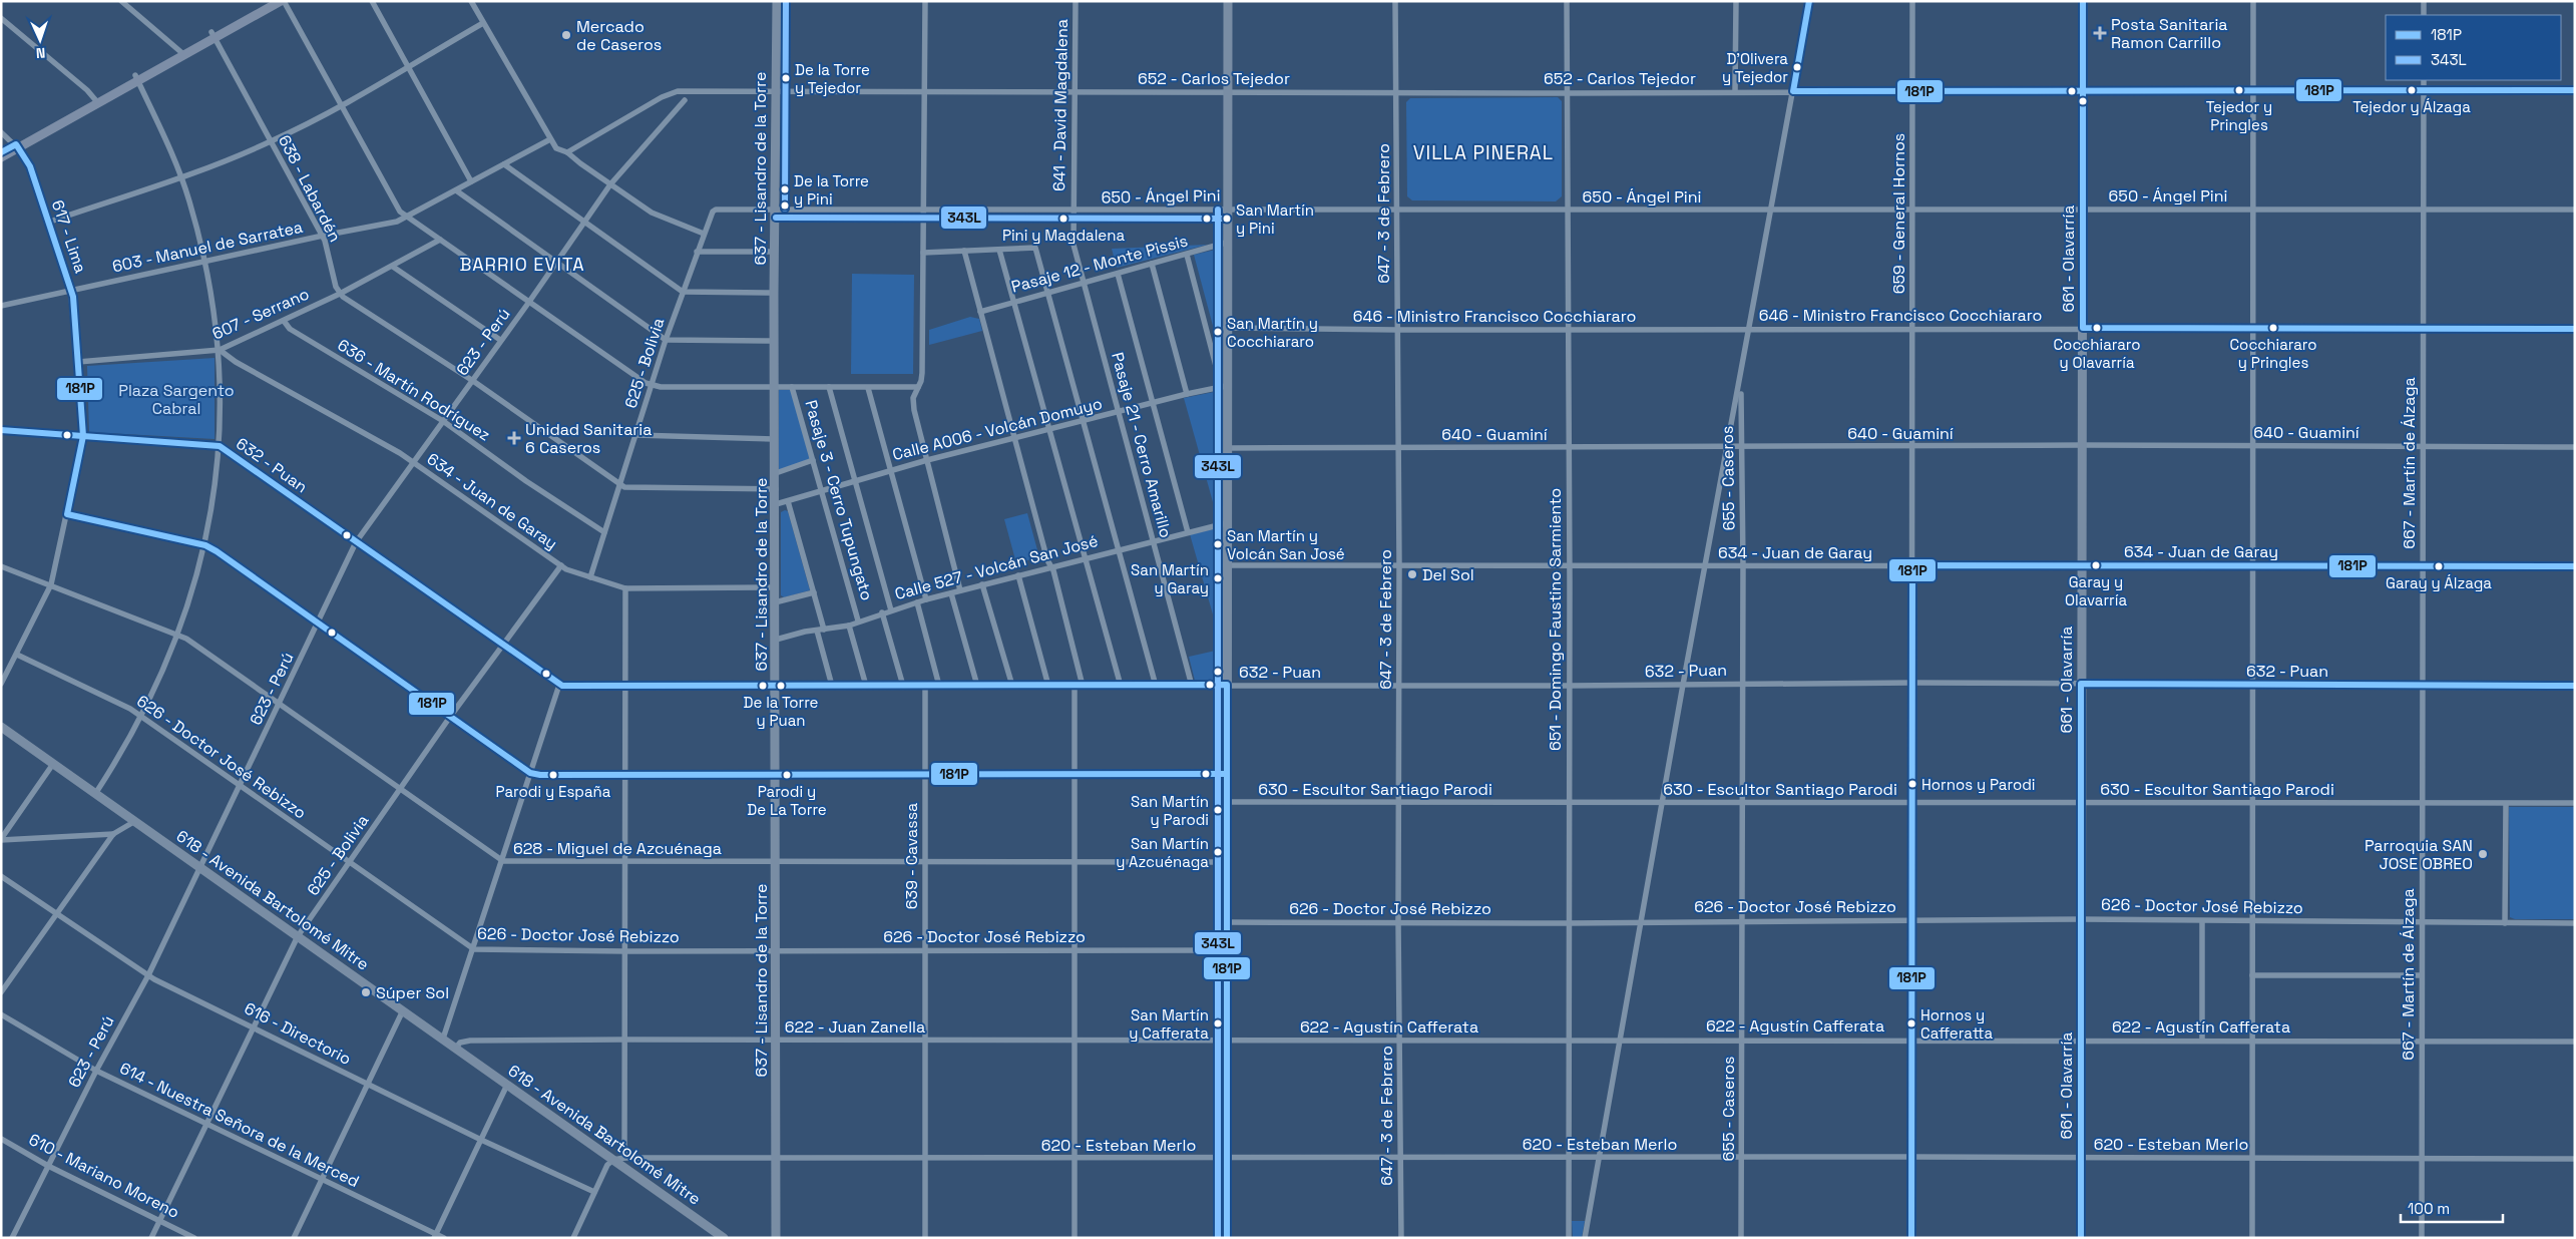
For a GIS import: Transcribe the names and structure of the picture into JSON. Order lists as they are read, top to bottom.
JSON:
{
  "streets": {
    "street": [
      "652 - Carlos Tejedor",
      "641 - David Magdalena",
      "637 - Lisandro de la Torre",
      "638 - Labardén",
      "650 - Ángel Pini",
      "647 - 3 de Febrero",
      "659 - General Hornos",
      "617 - Lima",
      "603 - Manuel de Sarratea",
      "661 - Olavarría",
      "Pasaje 12 - Monte Pissis",
      "607 - Serrano",
      "646 - Ministro Francisco Cocchiararo",
      "623 - Perú",
      "625 - Bolivia",
      "636 - Martín Rodríguez",
      "Calle A006 - Volcán Domuyo",
      "640 - Guaminí",
      "Pasaje 21 - Cerro Amarillo",
      "667 - Martín de Álzaga",
      "632 - Puan",
      "655 - Caseros",
      "Pasaje 3 - Cerro Tupungato",
      "634 - Juan de Garay",
      "Calle 527 - Volcán San José",
      "651 - Domingo Faustino Sarmiento",
      "626 - Doctor José Rebizzo",
      "630 - Escultor Santiago Parodi",
      "628 - Miguel de Azcuénaga",
      "639 - Cavassa",
      "618 - Avenida Bartolomé Mitre",
      "622 - Agustín Cafferata",
      "622 - Juan Zanella",
      "616 - Directorio",
      "614 - Nuestra Señora de la Merced",
      "620 - Esteban Merlo",
      "610 - Mariano Moreno"
    ]
  },
  "crossings": [
    ["652 - Carlos Tejedor", "641 - David Magdalena"],
    ["652 - Carlos Tejedor", "637 - Lisandro de la Torre"],
    ["652 - Carlos Tejedor", "647 - 3 de Febrero"],
    ["652 - Carlos Tejedor", "659 - General Hornos"],
    ["652 - Carlos Tejedor", "661 - Olavarría"],
    ["652 - Carlos Tejedor", "667 - Martín de Álzaga"],
    ["652 - Carlos Tejedor", "651 - Domingo Faustino Sarmiento"],
    ["641 - David Magdalena", "650 - Ángel Pini"],
    ["641 - David Magdalena", "Pasaje 21 - Cerro Amarillo"],
    ["637 - Lisandro de la Torre", "650 - Ángel Pini"],
    ["637 - Lisandro de la Torre", "Calle A006 - Volcán Domuyo"],
    ["637 - Lisandro de la Torre", "632 - Puan"],
    ["637 - Lisandro de la Torre", "634 - Juan de Garay"],
    ["637 - Lisandro de la Torre", "Calle 527 - Volcán San José"],
    ["637 - Lisandro de la Torre", "626 - Doctor José Rebizzo"],
    ["637 - Lisandro de la Torre", "628 - Miguel de Azcuénaga"],
    ["637 - Lisandro de la Torre", "622 - Juan Zanella"],
    ["637 - Lisandro de la Torre", "620 - Esteban Merlo"],
    ["638 - Labardén", "603 - Manuel de Sarratea"],
    ["638 - Labardén", "607 - Serrano"],
    ["650 - Ángel Pini", "647 - 3 de Febrero"],
    ["650 - Ángel Pini", "659 - General Hornos"],
    ["650 - Ángel Pini", "661 - Olavarría"],
    ["650 - Ángel Pini", "625 - Bolivia"],
    ["650 - Ángel Pini", "Pasaje 21 - Cerro Amarillo"],
    ["650 - Ángel Pini", "667 - Martín de Álzaga"],
    ["650 - Ángel Pini", "651 - Domingo Faustino Sarmiento"],
    ["647 - 3 de Febrero", "646 - Ministro Francisco Cocchiararo"],
    ["647 - 3 de Febrero", "640 - Guaminí"],
    ["647 - 3 de Febrero", "632 - Puan"],
    ["647 - 3 de Febrero", "634 - Juan de Garay"],
    ["647 - 3 de Febrero", "626 - Doctor José Rebizzo"],
    ["647 - 3 de Febrero", "630 - Escultor Santiago Parodi"],
    ["647 - 3 de Febrero", "622 - Agustín Cafferata"],
    ["647 - 3 de Febrero", "620 - Esteban Merlo"],
    ["659 - General Hornos", "646 - Ministro Francisco Cocchiararo"],
    ["659 - General Hornos", "640 - Guaminí"],
    ["659 - General Hornos", "632 - Puan"],
    ["659 - General Hornos", "634 - Juan de Garay"],
    ["659 - General Hornos", "626 - Doctor José Rebizzo"],
    ["659 - General Hornos", "630 - Escultor Santiago Parodi"],
    ["659 - General Hornos", "622 - Agustín Cafferata"],
    ["659 - General Hornos", "620 - Esteban Merlo"],
    ["617 - Lima", "603 - Manuel de Sarratea"],
    ["617 - Lima", "607 - Serrano"],
    ["617 - Lima", "632 - Puan"],
    ["617 - Lima", "626 - Doctor José Rebizzo"],
    ["617 - Lima", "628 - Miguel de Azcuénaga"],
    ["661 - Olavarría", "646 - Ministro Francisco Cocchiararo"],
    ["661 - Olavarría", "640 - Guaminí"],
    ["661 - Olavarría", "632 - Puan"],
    ["661 - Olavarría", "634 - Juan de Garay"],
    ["661 - Olavarría", "626 - Doctor José Rebizzo"],
    ["661 - Olavarría", "630 - Escultor Santiago Parodi"],
    ["661 - Olavarría", "622 - Agustín Cafferata"],
    ["661 - Olavarría", "620 - Esteban Merlo"],
    ["Pasaje 12 - Monte Pissis", "Pasaje 21 - Cerro Amarillo"],
    ["607 - Serrano", "636 - Martín Rodríguez"],
    ["607 - Serrano", "634 - Juan de Garay"],
    ["646 - Ministro Francisco Cocchiararo", "667 - Martín de Álzaga"],
    ["646 - Ministro Francisco Cocchiararo", "651 - Domingo Faustino Sarmiento"],
    ["623 - Perú", "636 - Martín Rodríguez"],
    ["623 - Perú", "632 - Puan"],
    ["623 - Perú", "634 - Juan de Garay"],
    ["623 - Perú", "626 - Doctor José Rebizzo"],
    ["623 - Perú", "628 - Miguel de Azcuénaga"],
    ["623 - Perú", "618 - Avenida Bartolomé Mitre"],
    ["623 - Perú", "616 - Directorio"],
    ["623 - Perú", "614 - Nuestra Señora de la Merced"],
    ["623 - Perú", "610 - Mariano Moreno"],
    ["625 - Bolivia", "636 - Martín Rodríguez"],
    ["625 - Bolivia", "632 - Puan"],
    ["625 - Bolivia", "634 - Juan de Garay"],
    ["625 - Bolivia", "626 - Doctor José Rebizzo"],
    ["625 - Bolivia", "628 - Miguel de Azcuénaga"],
    ["625 - Bolivia", "618 - Avenida Bartolomé Mitre"],
    ["625 - Bolivia", "616 - Directorio"],
    ["625 - Bolivia", "614 - Nuestra Señora de la Merced"],
    ["625 - Bolivia", "610 - Mariano Moreno"],
    ["Calle A006 - Volcán Domuyo", "Pasaje 21 - Cerro Amarillo"],
    ["Calle A006 - Volcán Domuyo", "Pasaje 3 - Cerro Tupungato"],
    ["640 - Guaminí", "667 - Martín de Álzaga"],
    ["640 - Guaminí", "655 - Caseros"],
    ["640 - Guaminí", "651 - Domingo Faustino Sarmiento"],
    ["Pasaje 21 - Cerro Amarillo", "632 - Puan"],
    ["Pasaje 21 - Cerro Amarillo", "Calle 527 - Volcán San José"],
    ["667 - Martín de Álzaga", "632 - Puan"],
    ["667 - Martín de Álzaga", "634 - Juan de Garay"],
    ["667 - Martín de Álzaga", "626 - Doctor José Rebizzo"],
    ["667 - Martín de Álzaga", "630 - Escultor Santiago Parodi"],
    ["667 - Martín de Álzaga", "622 - Agustín Cafferata"],
    ["667 - Martín de Álzaga", "620 - Esteban Merlo"],
    ["632 - Puan", "655 - Caseros"],
    ["632 - Puan", "Pasaje 3 - Cerro Tupungato"],
    ["632 - Puan", "651 - Domingo Faustino Sarmiento"],
    ["632 - Puan", "639 - Cavassa"],
    ["655 - Caseros", "634 - Juan de Garay"],
    ["655 - Caseros", "626 - Doctor José Rebizzo"],
    ["655 - Caseros", "630 - Escultor Santiago Parodi"],
    ["655 - Caseros", "622 - Agustín Cafferata"],
    ["655 - Caseros", "620 - Esteban Merlo"],
    ["Pasaje 3 - Cerro Tupungato", "Calle 527 - Volcán San José"],
    ["634 - Juan de Garay", "651 - Domingo Faustino Sarmiento"],
    ["651 - Domingo Faustino Sarmiento", "626 - Doctor José Rebizzo"],
    ["651 - Domingo Faustino Sarmiento", "630 - Escultor Santiago Parodi"],
    ["651 - Domingo Faustino Sarmiento", "622 - Agustín Cafferata"],
    ["651 - Domingo Faustino Sarmiento", "620 - Esteban Merlo"],
    ["626 - Doctor José Rebizzo", "639 - Cavassa"],
    ["628 - Miguel de Azcuénaga", "639 - Cavassa"],
    ["639 - Cavassa", "622 - Juan Zanella"],
    ["639 - Cavassa", "620 - Esteban Merlo"],
    ["618 - Avenida Bartolomé Mitre", "622 - Juan Zanella"],
    ["618 - Avenida Bartolomé Mitre", "620 - Esteban Merlo"],
    ["622 - Agustín Cafferata", "622 - Juan Zanella"]
  ],
  "districts": ["VILLA PINERAL", "BARRIO EVITA"],
  "parks": ["Plaza Sargento Cabral"],
  "places": {
    "health": ["Posta Sanitaria Ramon Carrillo", "Unidad Sanitaria 6 Caseros"],
    "other": [
      "Mercado de Caseros",
      "D'Olivera y Tejedor",
      "De la Torre y Tejedor",
      "Tejedor y Pringles",
      "Tejedor y Álzaga",
      "De la Torre y Pini",
      "Pini y Magdalena",
      "San Martín y Pini",
      "Cocchiararo y Olavarría",
      "Cocchiararo y Pringles",
      "San Martín y Cocchiararo",
      "San Martín y Volcán San José",
      "Garay y Olavarría",
      "Garay y Álzaga",
      "Del Sol",
      "San Martín y Garay",
      "De la Torre y Puan",
      "Parodi y España",
      "Parodi y De La Torre",
      "Hornos y Parodi",
      "San Martín y Parodi",
      "San Martín y Azcuénaga",
      "Parroquia SAN JOSE OBREO",
      "Súper Sol",
      "San Martín y Cafferata",
      "Hornos y Cafferatta"
    ]
  },
  "lines": ["transit line 181P", "transit line 343L"],
  "legend": ["181P", "343L"],
  "scale_bar": "100 m",
  "north": "bottom"
}
